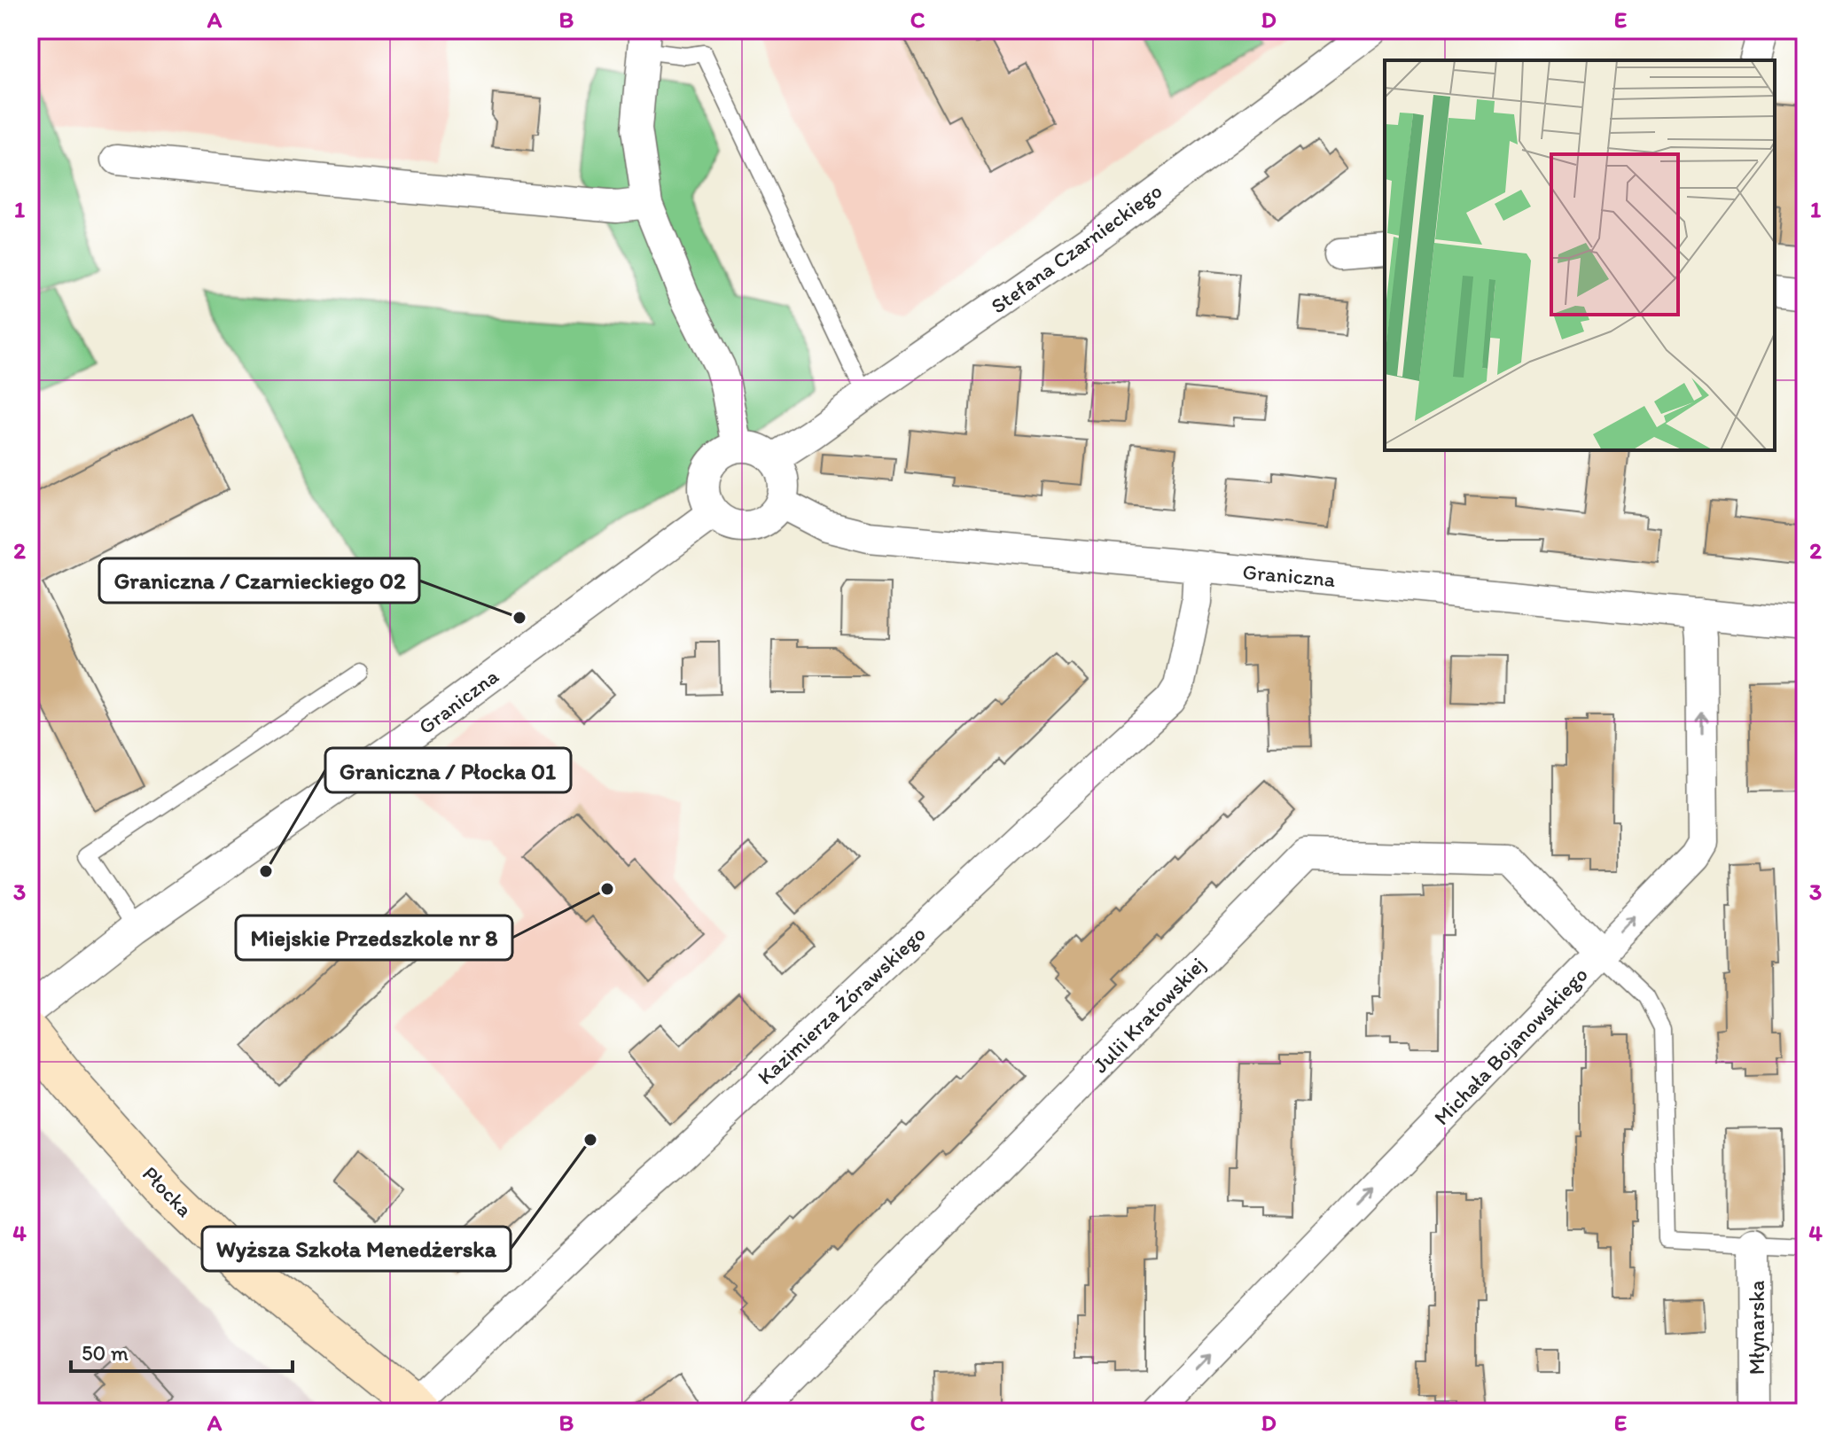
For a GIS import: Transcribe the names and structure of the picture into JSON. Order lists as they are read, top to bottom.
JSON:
{
  "streets": {
    "main road": ["Płocka"],
    "street": [
      "Stefana Czarnieckiego",
      "Graniczna",
      "Kazimierza Żórawskiego",
      "Julii Kratowskiej",
      "Michała Bojanowskiego",
      "Młynarska"
    ]
  },
  "crossings": [
    ["Stefana Czarnieckiego", "Graniczna"],
    ["Graniczna", "Kazimierza Żórawskiego"],
    ["Graniczna", "Michała Bojanowskiego"],
    ["Kazimierza Żórawskiego", "Płocka"],
    ["Julii Kratowskiej", "Michała Bojanowskiego"]
  ],
  "one_way": ["Michała Bojanowskiego"],
  "places": [
    "Graniczna / Czarnieckiego 02",
    "Graniczna / Płocka 01",
    "Miejskie Przedszkole nr 8",
    "Wyższa Szkoła Menedżerska"
  ],
  "scale_bar": "50 m",
  "grid": {
    "columns": [
      "A",
      "B",
      "C",
      "D",
      "E"
    ],
    "rows": [
      "1",
      "2",
      "3",
      "4"
    ]
  }
}
